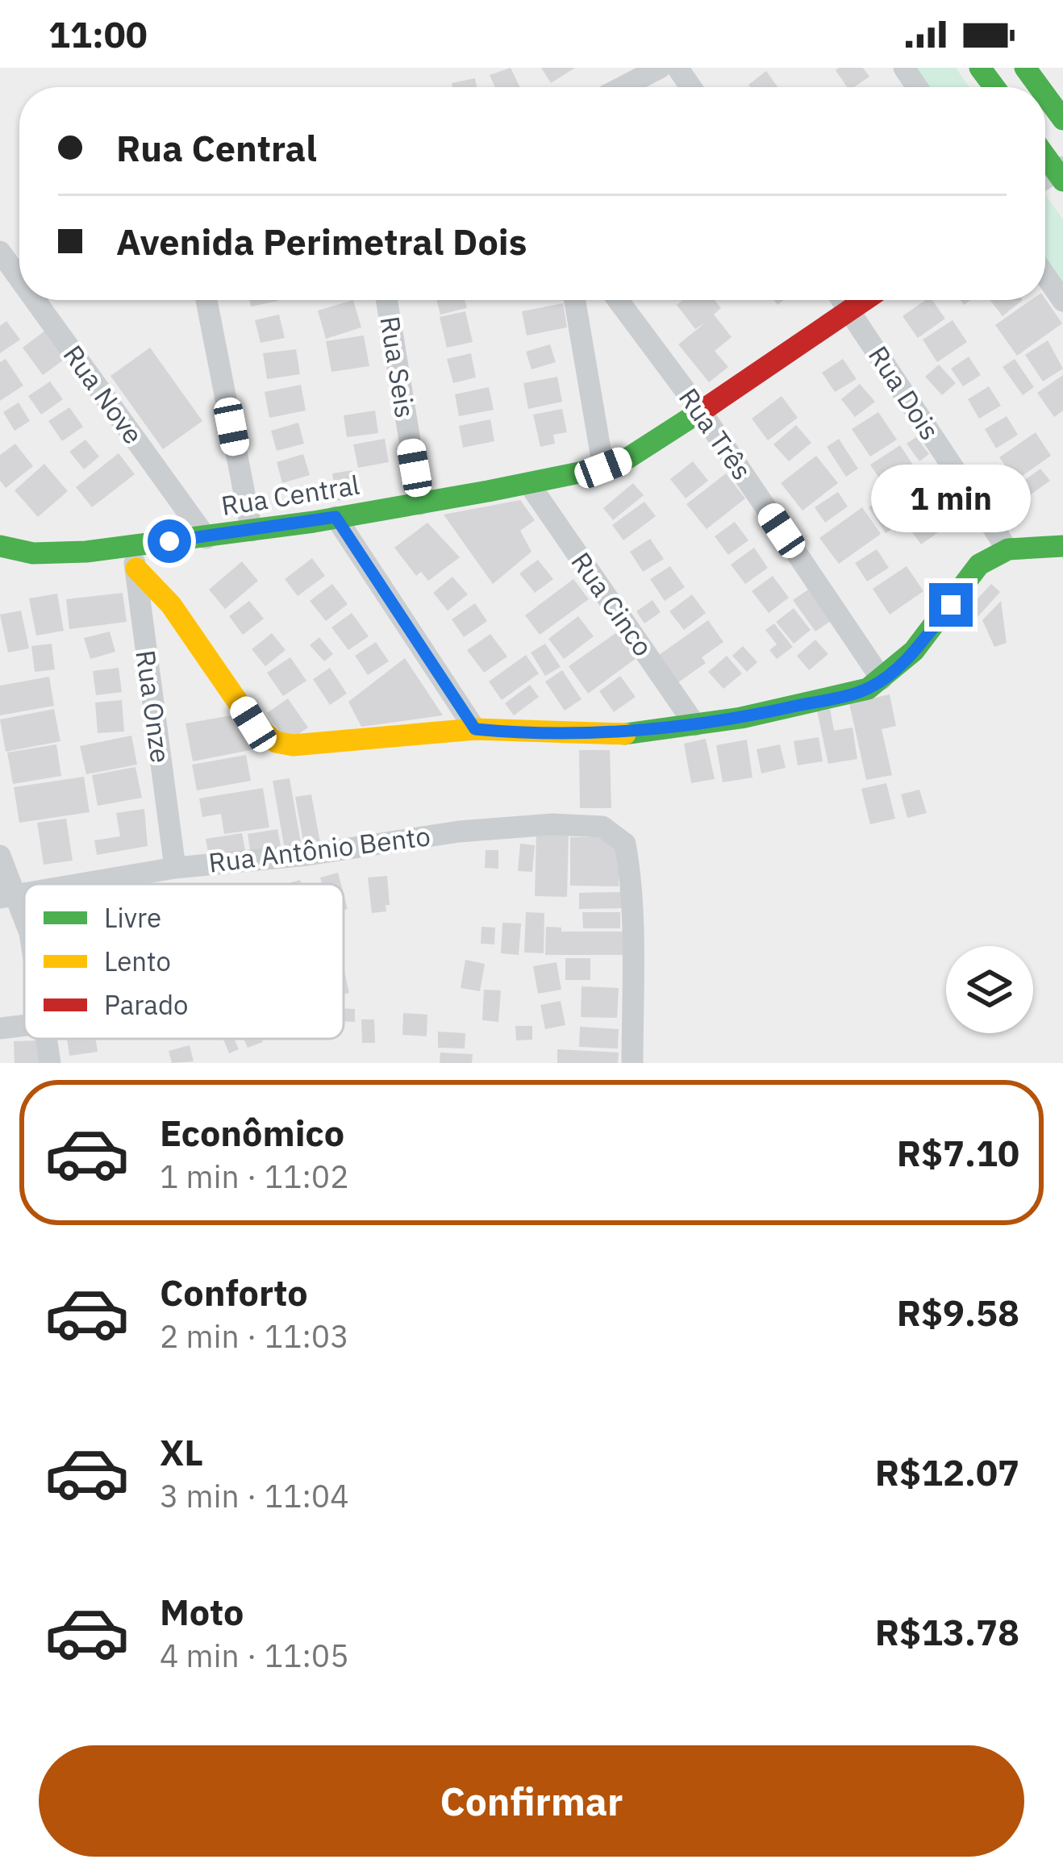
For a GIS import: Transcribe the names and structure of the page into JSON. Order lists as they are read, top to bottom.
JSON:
{
  "streets": {
    "street": [
      "Rua Seis",
      "Rua Dois",
      "Rua Nove",
      "Rua Três",
      "Rua Central",
      "Rua Cinco",
      "Rua Onze",
      "Rua Antônio Bento"
    ]
  },
  "crossings": [
    ["Rua Seis", "Rua Central"],
    ["Rua Dois", "Rua Central"],
    ["Rua Nove", "Rua Central"],
    ["Rua Três", "Rua Central"],
    ["Rua Central", "Rua Cinco"],
    ["Rua Central", "Rua Onze"],
    ["Rua Onze", "Rua Antônio Bento"]
  ],
  "legend": ["Livre", "Lento", "Parado"],
  "page": {
    "status": "11:00",
    "banner": ["Rua Central", "Avenida Perimetral Dois"],
    "bubble": "1 min",
    "list": [
      {
        "name": "Econômico",
        "note": "1 min · 11:02",
        "value": "R$7.10"
      },
      {
        "name": "Conforto",
        "note": "2 min · 11:03",
        "value": "R$9.58"
      },
      {
        "name": "XL",
        "note": "3 min · 11:04",
        "value": "R$12.07"
      },
      {
        "name": "Moto",
        "note": "4 min · 11:05",
        "value": "R$13.78"
      }
    ],
    "buttons": "Confirmar"
  }
}
